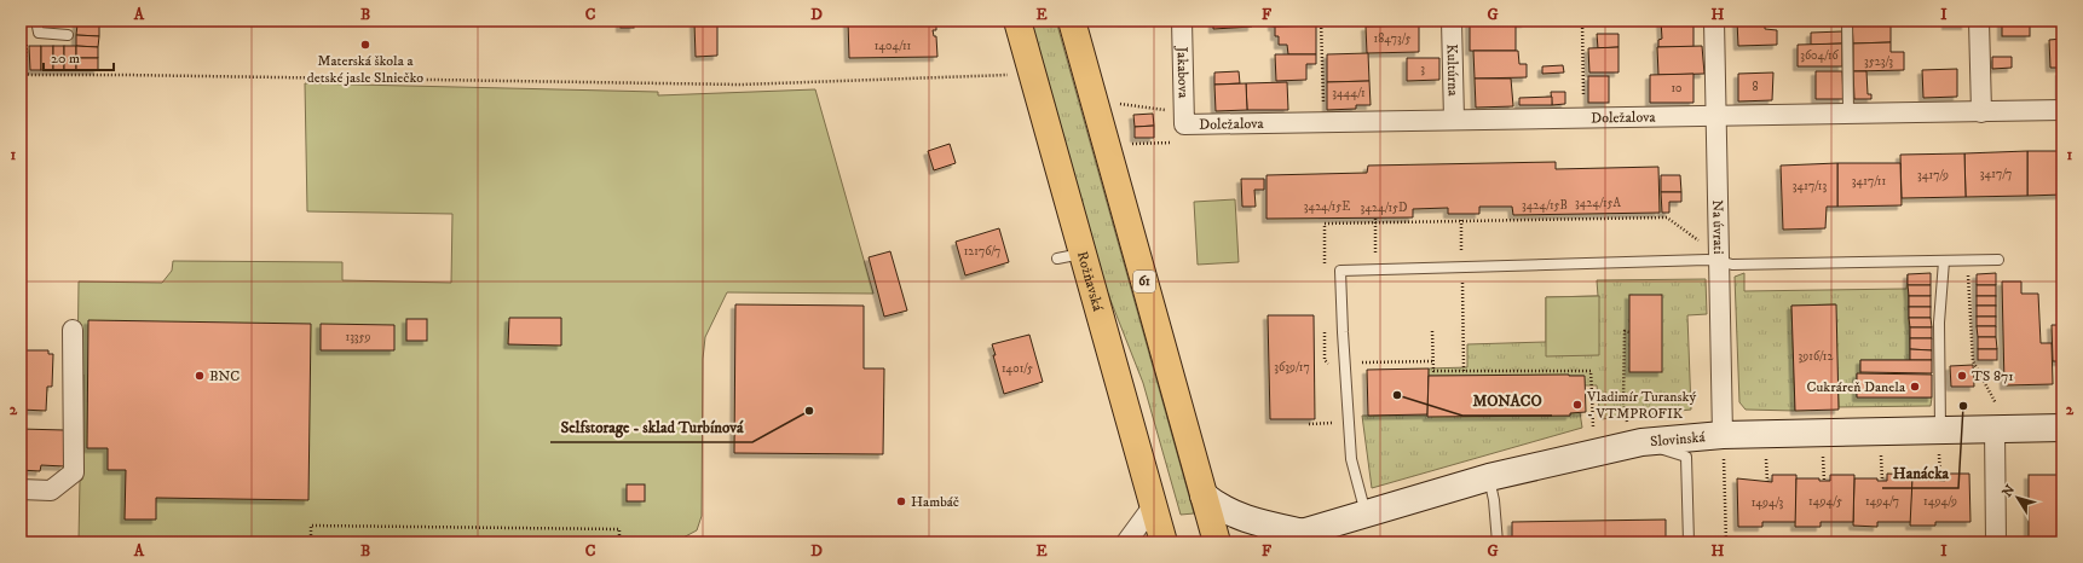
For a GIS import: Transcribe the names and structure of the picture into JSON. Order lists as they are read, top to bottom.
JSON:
{
  "streets": {
    "main road": ["Rožňavská", "61"],
    "street": [
      "Kultúrna",
      "Jakabova",
      "Doležalova",
      "Na úvrati",
      "Slovinská"
    ]
  },
  "crossings": [
    ["Kultúrna", "Doležalova"],
    ["Jakabova", "Doležalova"],
    ["Doležalova", "Na úvrati"],
    ["Na úvrati", "Slovinská"]
  ],
  "places": [
    "Materská škola a detské jasle Slniečko",
    "BNC",
    "TS 871",
    "Cukráreň Danela",
    "MONACO",
    "Vladimír Turanský - VTMPROFIK",
    "Hanácka",
    "Selfstorage - sklad Turbínová",
    "Hambáč"
  ],
  "house_numbers": [
    "18473/5",
    "1404/11",
    "3604/16",
    "3523/3",
    "3",
    "8",
    "10",
    "3444/1",
    "3417/7",
    "3417/9",
    "3417/11",
    "3417/13",
    "3424/15A",
    "3424/15B",
    "3424/15E",
    "3424/15D",
    "12176/7",
    "13359",
    "3916/12",
    "3639/17",
    "1401/5",
    "1494/5",
    "1494/7",
    "1494/9",
    "1494/3"
  ],
  "scale_bar": "20 m",
  "north": "top left",
  "grid": {
    "columns": [
      "A",
      "B",
      "C",
      "D",
      "E",
      "F",
      "G",
      "H",
      "I"
    ],
    "rows": ["1", "2"]
  }
}
